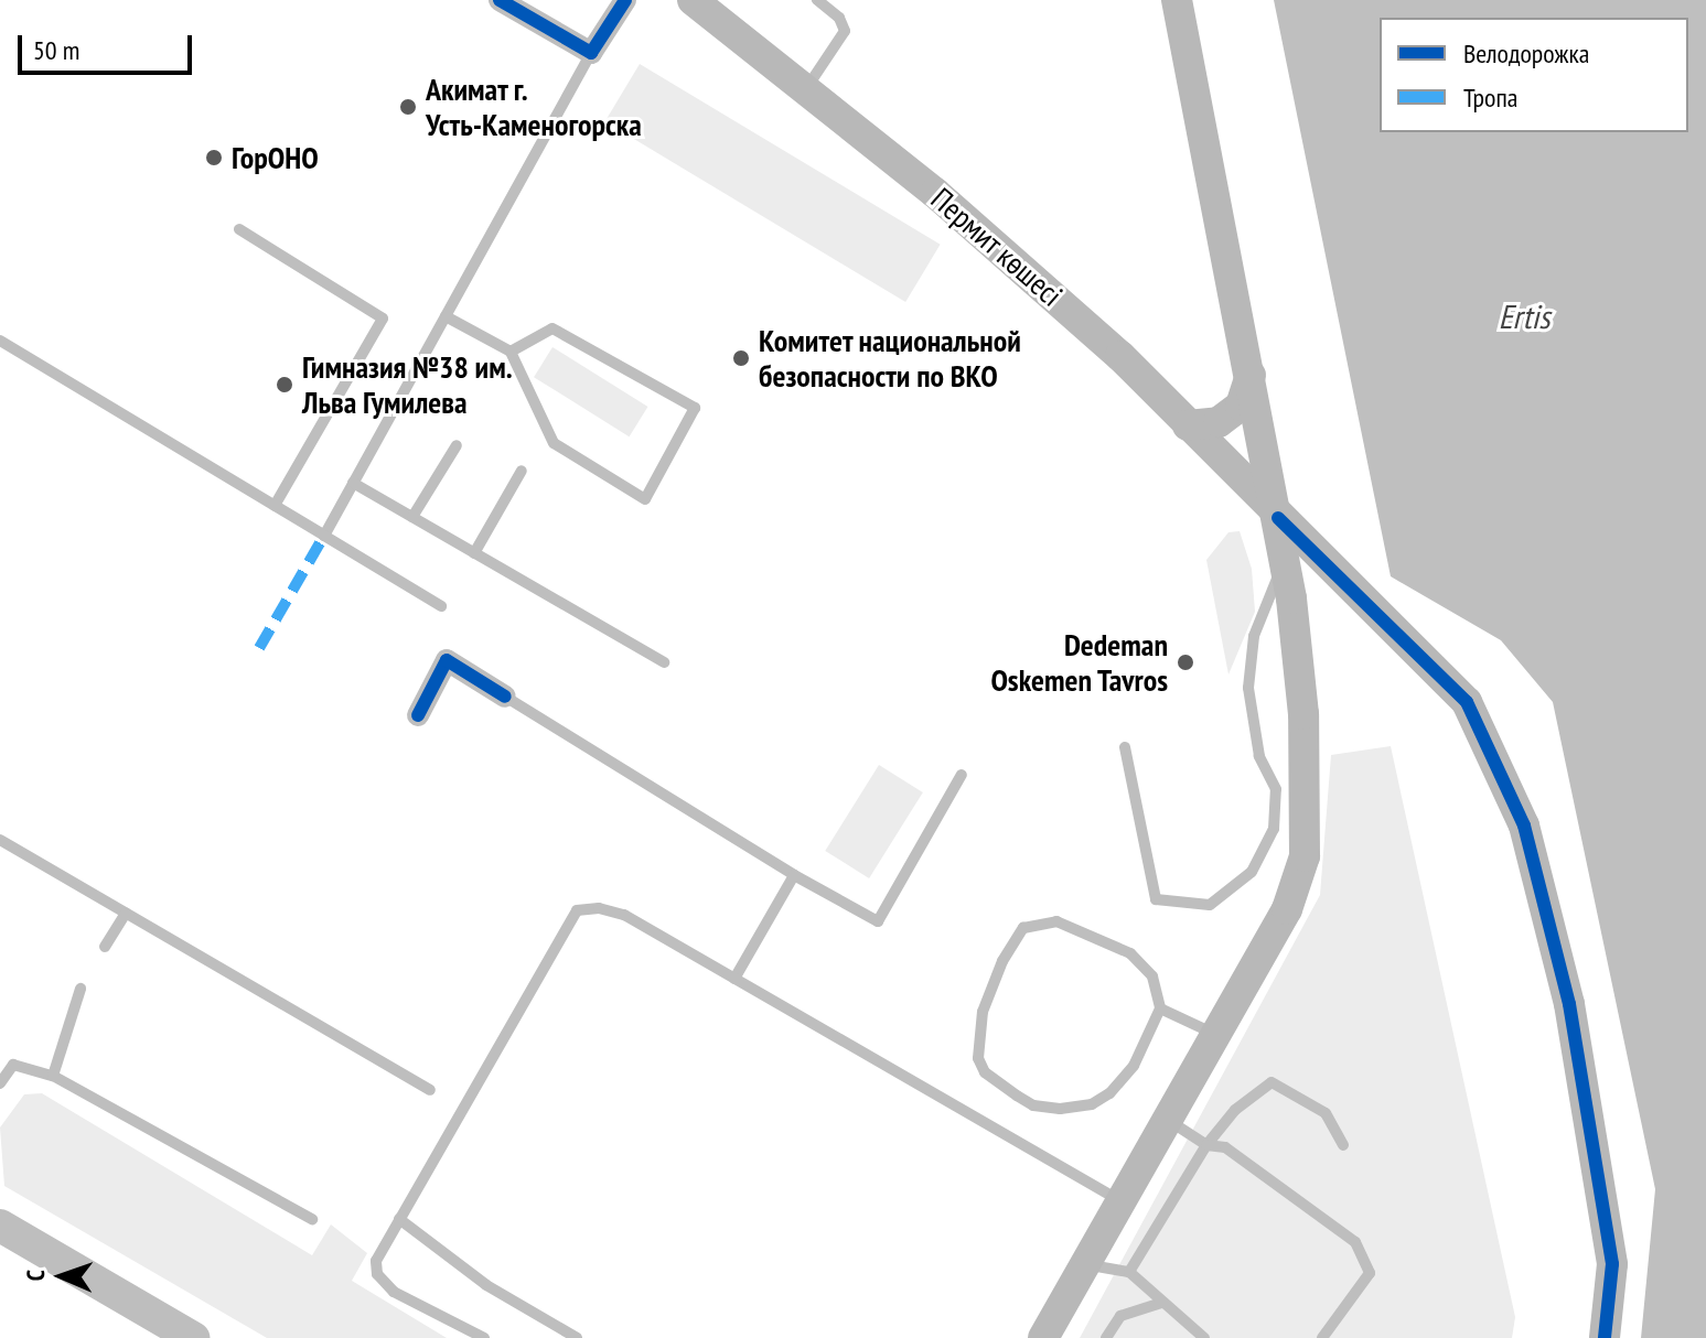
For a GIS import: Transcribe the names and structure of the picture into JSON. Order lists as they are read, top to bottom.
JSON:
{
  "streets": {
    "main road": ["Пермит көшесі"]
  },
  "water": ["Ertis"],
  "places": [
    "Акимат г. Усть-Каменогорска",
    "ГорОНО",
    "Комитет национальной безопасности по ВКО",
    "Гимназия №38 им. Льва Гумилева",
    "Dedeman Oskemen Tavros"
  ],
  "legend": ["Велодорожка", "Тропа"],
  "scale_bar": "50 m",
  "north": "left"
}
